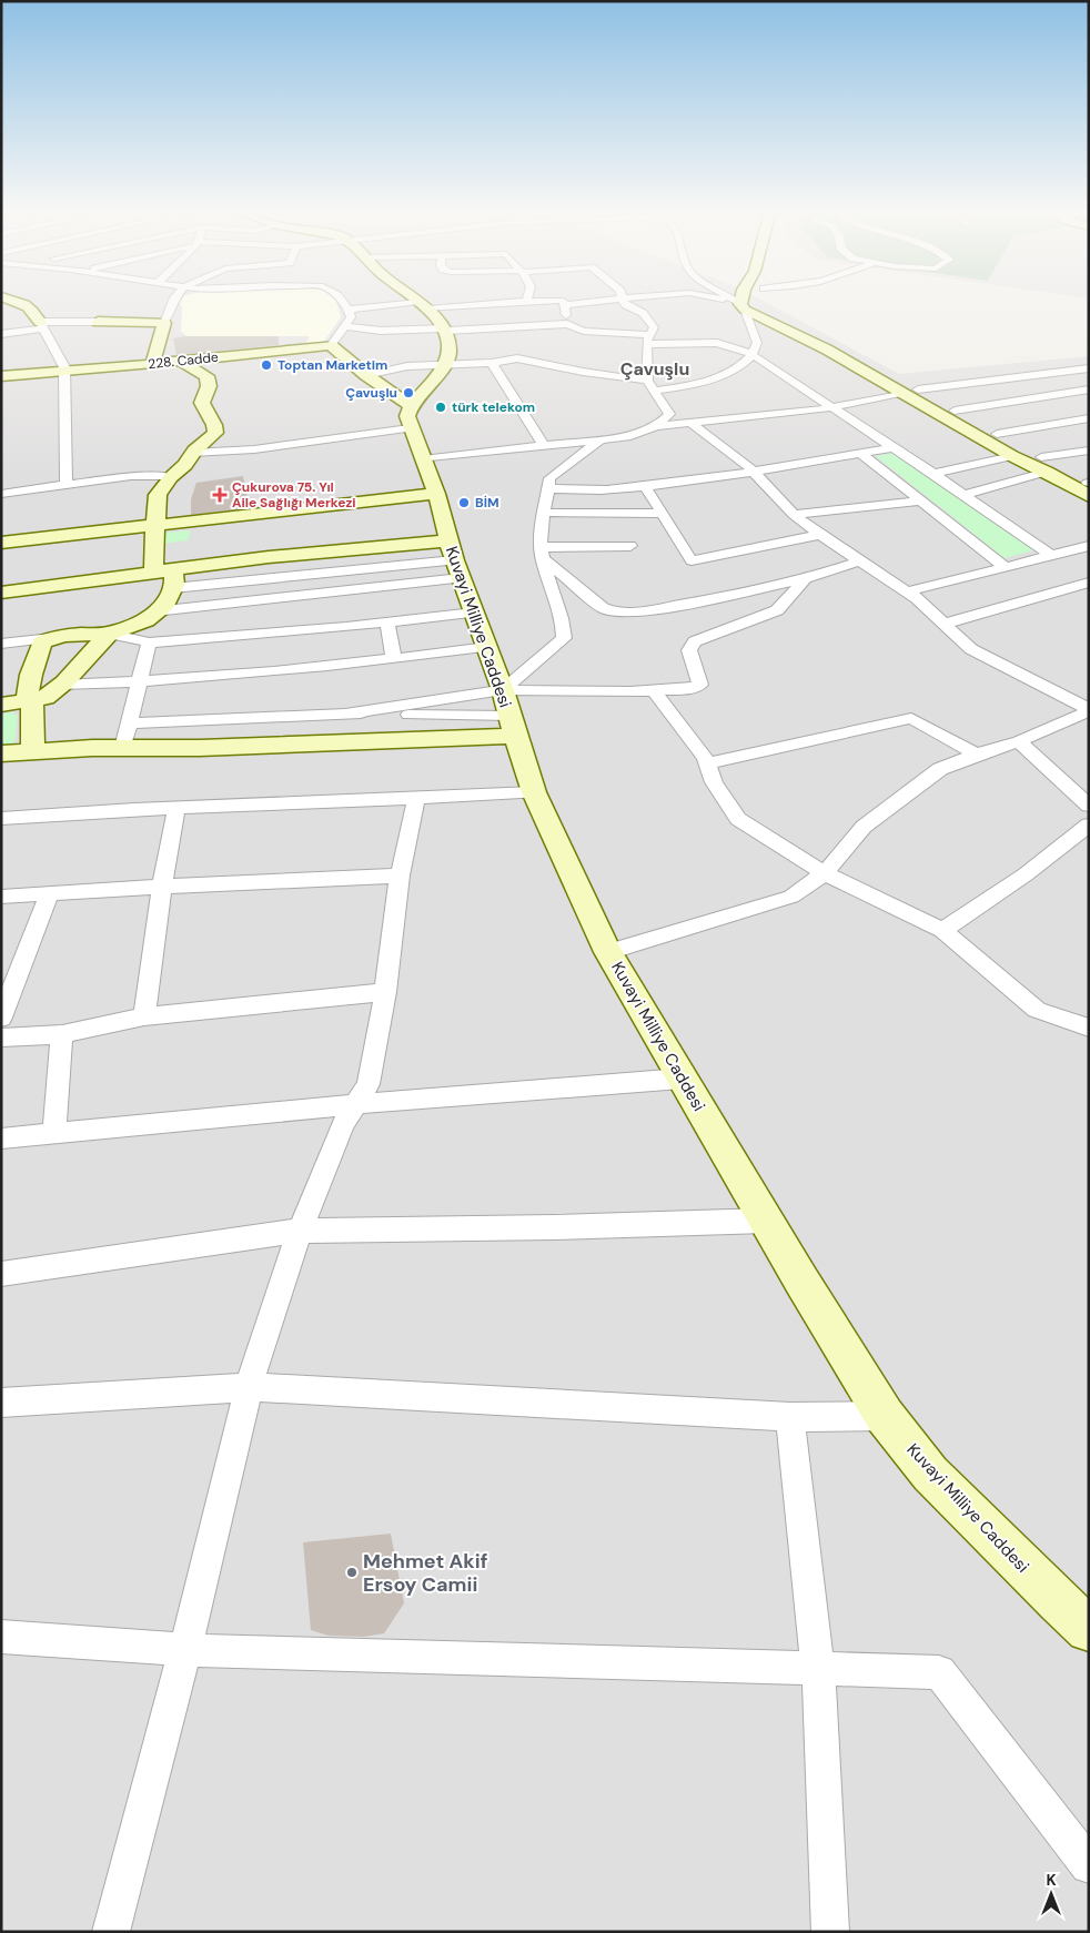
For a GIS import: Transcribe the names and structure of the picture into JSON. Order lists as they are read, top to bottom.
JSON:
{
  "streets": {
    "street": ["228. Cadde", "Kuvayi Milliye Caddesi"]
  },
  "districts": ["Çavuşlu"],
  "places": {
    "other": [
      "Toptan Marketim",
      "Çavuşlu",
      "türk telekom",
      "BİM",
      "Mehmet Akif Ersoy Camii"
    ],
    "health": ["Çukurova 75. Yıl Aile Sağlığı Merkezi"]
  },
  "north": "top"
}
